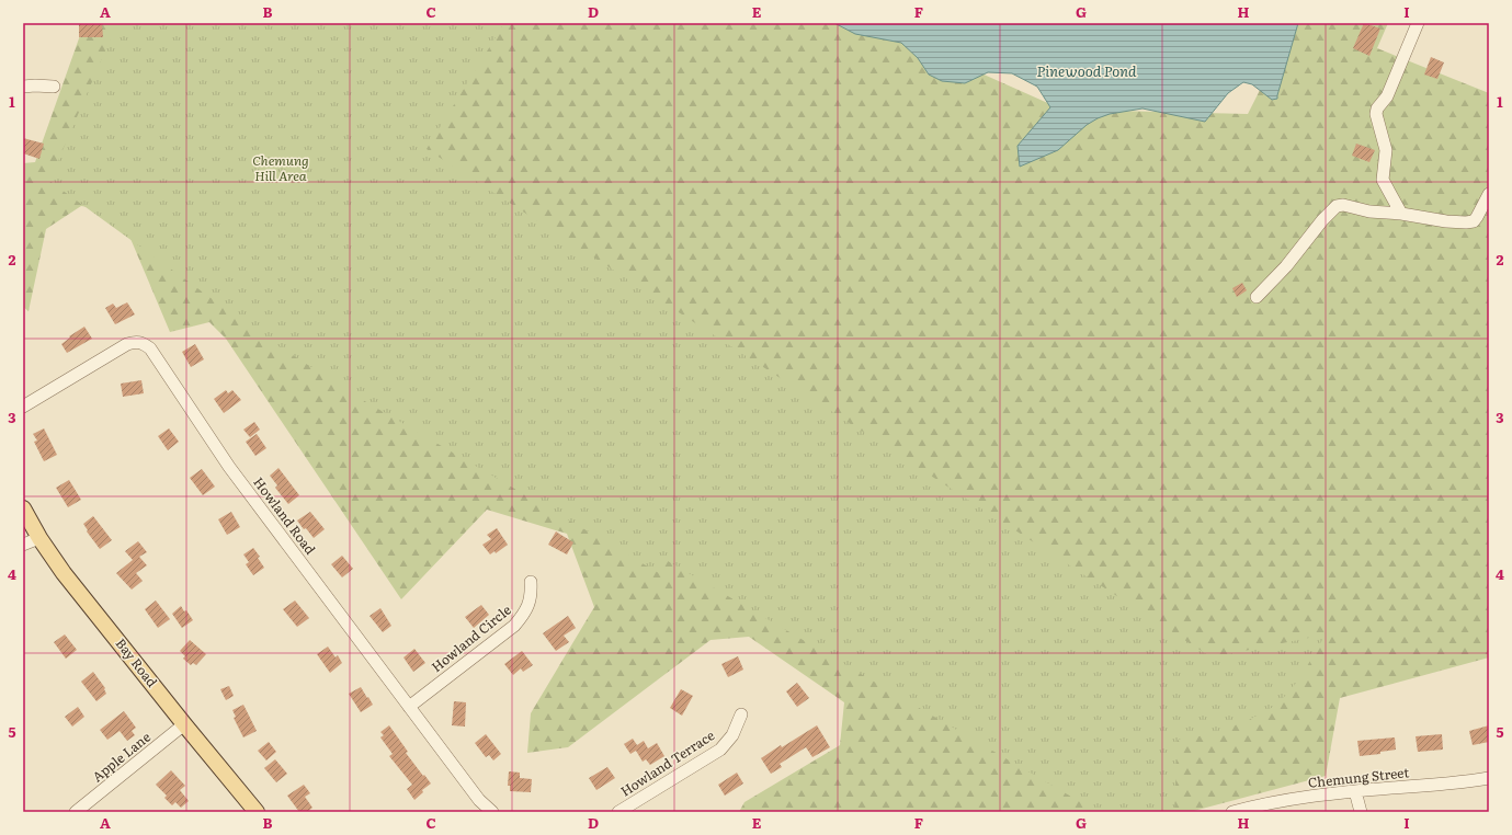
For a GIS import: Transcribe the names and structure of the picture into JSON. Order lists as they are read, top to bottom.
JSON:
{
  "streets": {
    "main road": ["Bay Road"],
    "street": [
      "Howland Road",
      "Howland Circle",
      "Apple Lane",
      "Howland Terrace",
      "Chemung Street"
    ]
  },
  "crossings": [
    ["Howland Road", "Howland Circle"],
    ["Bay Road", "Apple Lane"]
  ],
  "water": ["Pinewood Pond"],
  "parks": ["Chemung Hill Area"],
  "grid": {
    "columns": [
      "A",
      "B",
      "C",
      "D",
      "E",
      "F",
      "G",
      "H",
      "I"
    ],
    "rows": [
      "1",
      "2",
      "3",
      "4",
      "5"
    ]
  }
}
